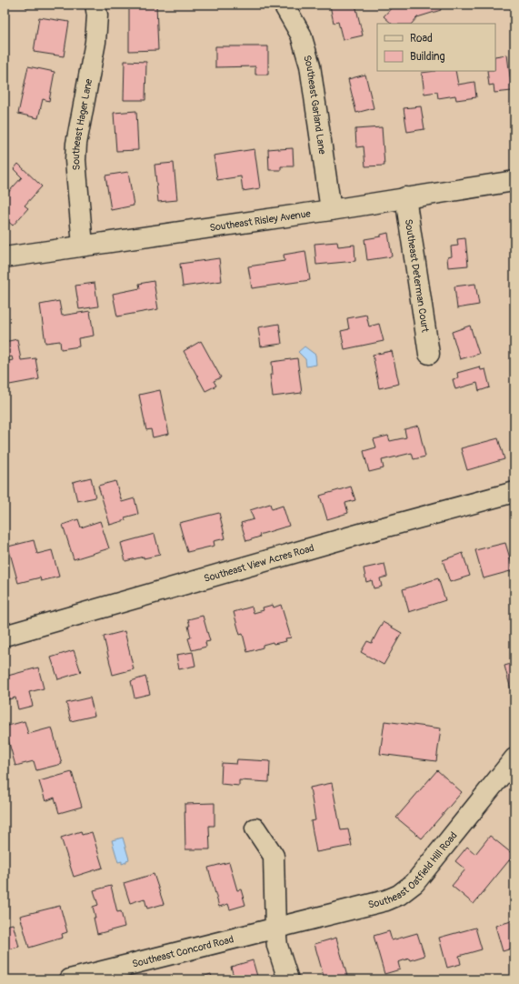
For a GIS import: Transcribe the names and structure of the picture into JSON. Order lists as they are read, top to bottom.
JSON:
{
  "streets": {
    "street": [
      "Southeast Garland Lane",
      "Southeast Hager Lane",
      "Southeast Risley Avenue",
      "Southeast Determan Court",
      "Southeast View Acres Road",
      "Southeast Oatfield Hill Road",
      "Southeast Concord Road"
    ]
  },
  "crossings": [
    ["Southeast Garland Lane", "Southeast Risley Avenue"],
    ["Southeast Hager Lane", "Southeast Risley Avenue"],
    ["Southeast Risley Avenue", "Southeast Determan Court"],
    ["Southeast Oatfield Hill Road", "Southeast Concord Road"]
  ],
  "legend": ["Road", "Building"]
}
